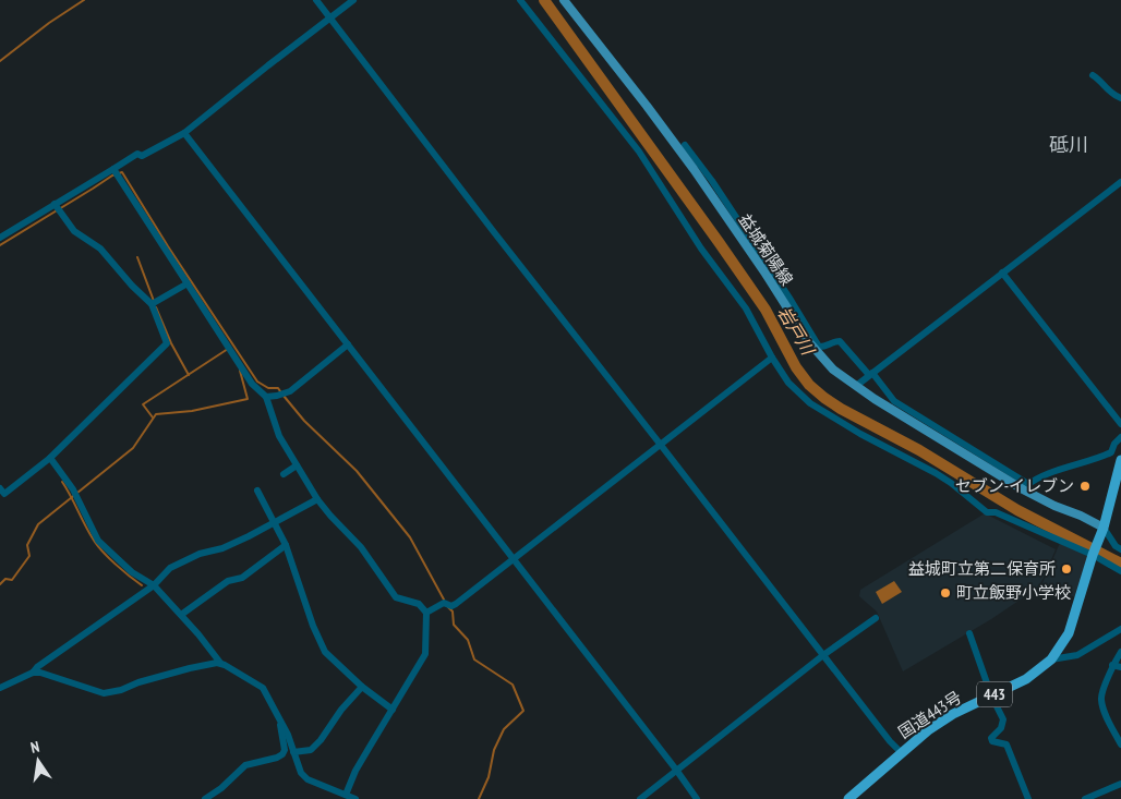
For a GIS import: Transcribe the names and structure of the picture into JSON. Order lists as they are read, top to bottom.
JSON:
{
  "streets": {
    "highway": ["443", "国道443号"],
    "main road": ["益城菊陽線"]
  },
  "crossings": [
    ["益城菊陽線", "国道443号"]
  ],
  "districts": ["砥川"],
  "water": ["岩戸川"],
  "places": ["セブン-イレブン", "益城町立第二保育所", "町立飯野小学校"],
  "north": "top"
}
